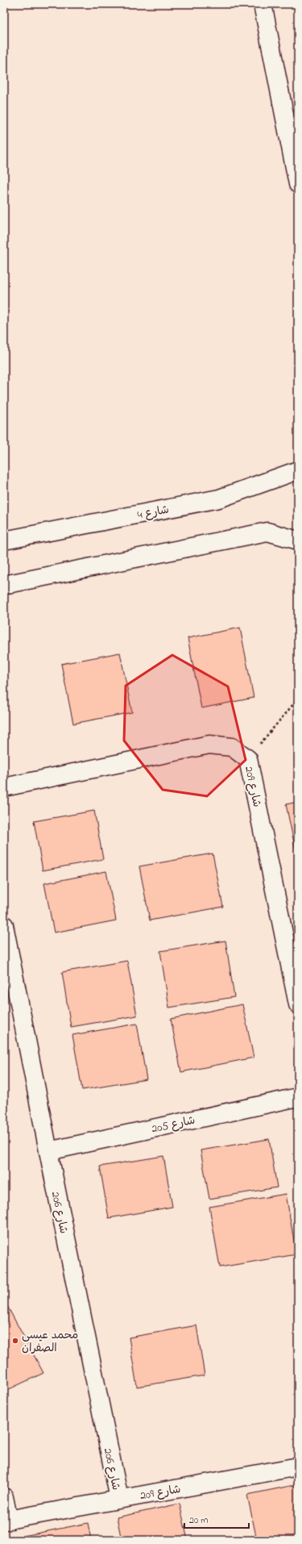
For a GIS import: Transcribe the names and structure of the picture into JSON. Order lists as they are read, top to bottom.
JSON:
{
  "streets": {
    "street": [
      "شارع 4",
      "شارع 209",
      "شارع 205",
      "شارع 206"
    ]
  },
  "crossings": [
    ["شارع 209", "شارع 206"],
    ["شارع 205", "شارع 206"]
  ],
  "places": ["محمد عيسى الصفران"],
  "scale_bar": "20 m"
}
